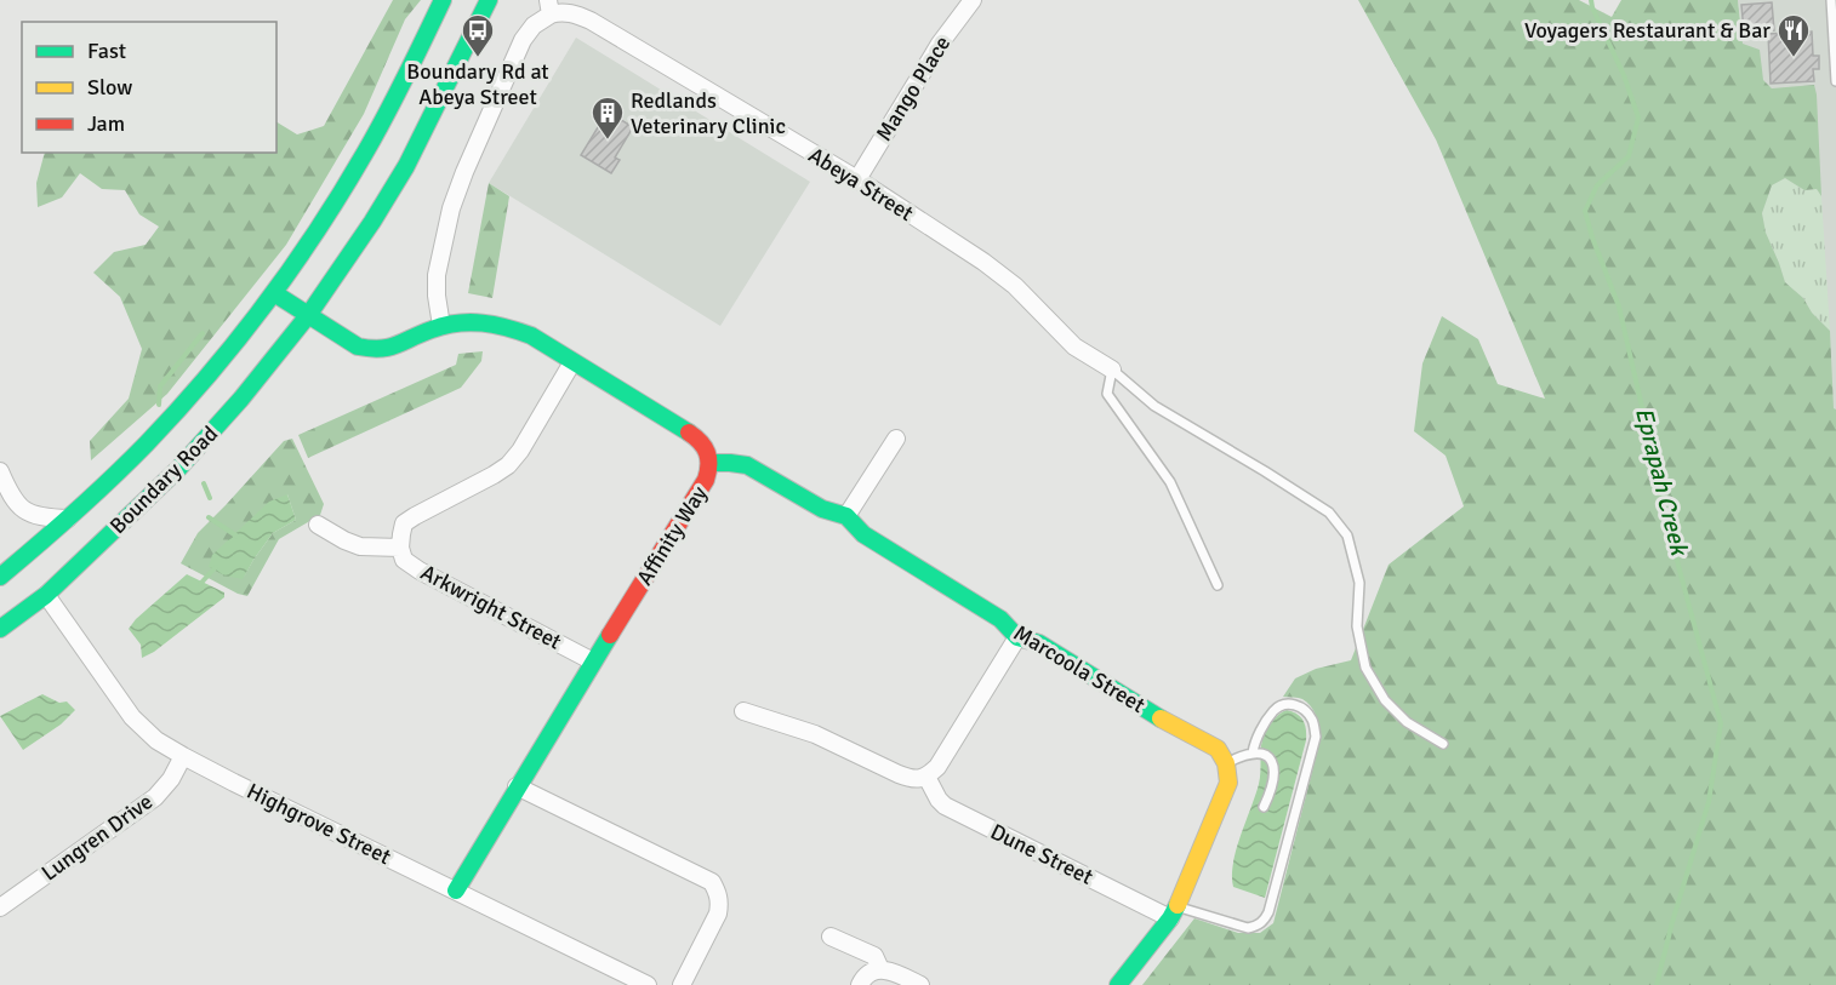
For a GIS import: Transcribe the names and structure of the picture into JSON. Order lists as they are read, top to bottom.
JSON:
{
  "streets": {
    "main road": ["Boundary Road", "Affinity Way", "Marcoola Street"],
    "street": [
      "Mango Place",
      "Abeya Street",
      "Arkwright Street",
      "Highgrove Street",
      "Lungren Drive",
      "Dune Street"
    ]
  },
  "crossings": [
    ["Mango Place", "Abeya Street"],
    ["Boundary Road", "Affinity Way"],
    ["Boundary Road", "Highgrove Street"],
    ["Affinity Way", "Arkwright Street"],
    ["Affinity Way", "Marcoola Street"],
    ["Affinity Way", "Highgrove Street"],
    ["Highgrove Street", "Lungren Drive"]
  ],
  "water": ["Eprapah Creek"],
  "places": {
    "bus stop": ["Boundary Rd at Abeya Street"],
    "restaurant": ["Voyagers Restaurant & Bar"],
    "building": ["Redlands Veterinary Clinic"]
  },
  "legend": ["Fast", "Slow", "Jam"]
}
